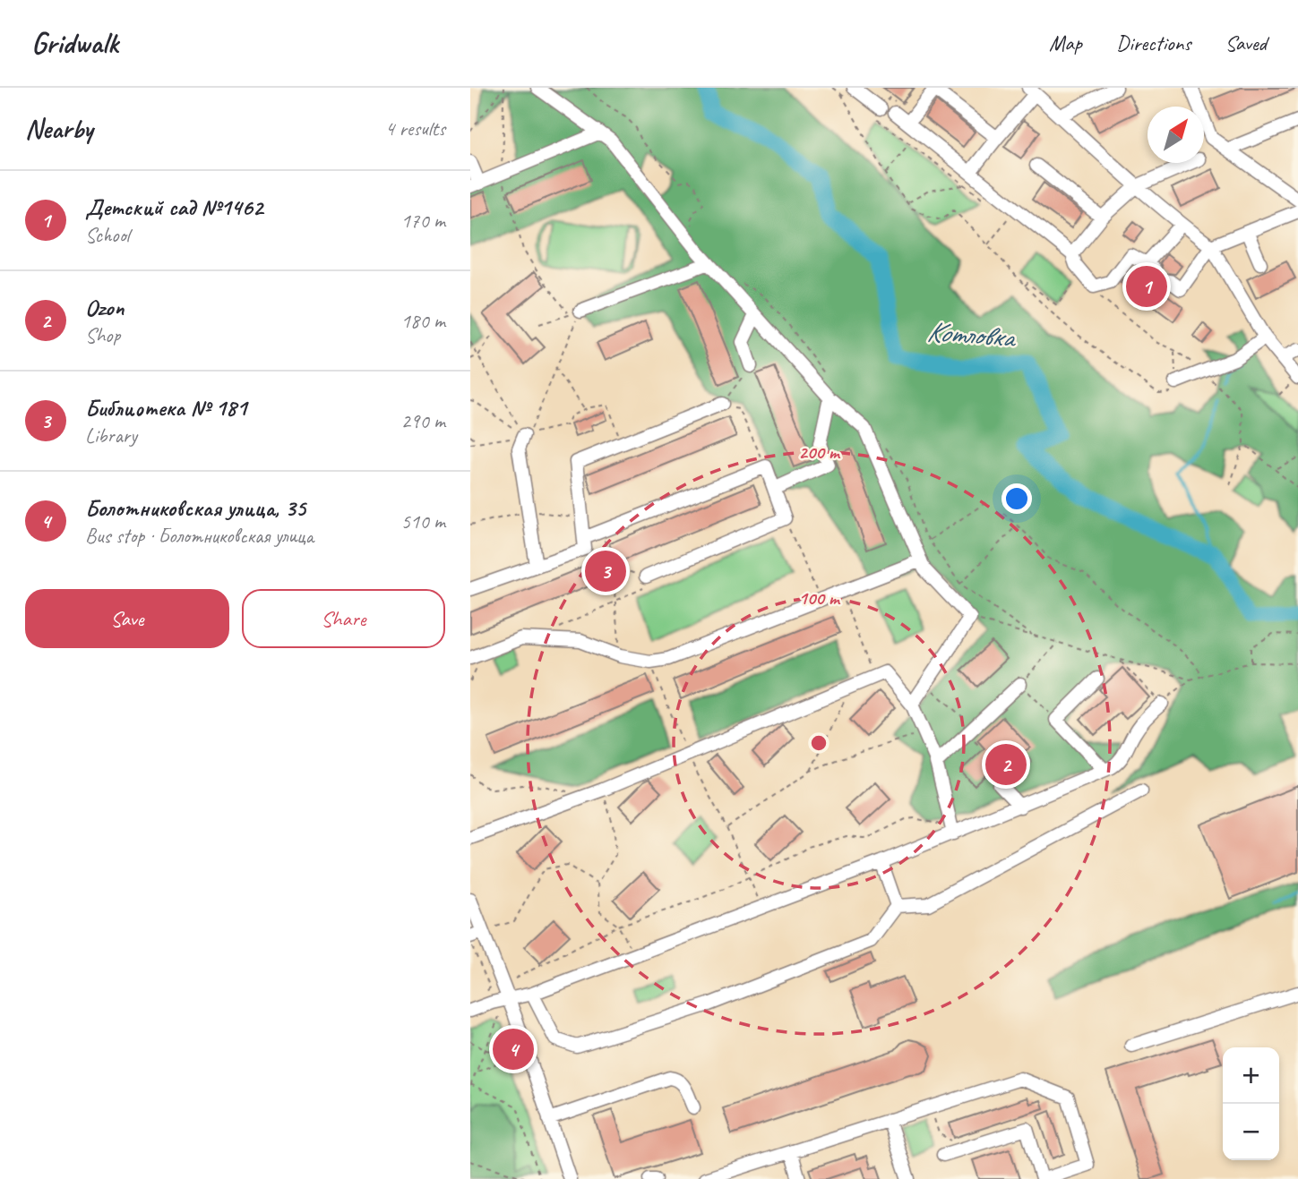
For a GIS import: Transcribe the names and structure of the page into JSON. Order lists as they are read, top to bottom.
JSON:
{
  "water": ["Котловка"],
  "north": "top right",
  "page": {
    "header": "Gridwalk",
    "nav": ["Map", "Directions", "Saved"],
    "heading": ["Nearby", "4 results"],
    "list": [
      {
        "mark": "1",
        "name": "Детский сад №1462",
        "note": "School",
        "value": "170 m"
      },
      {
        "mark": "2",
        "name": "Ozon",
        "note": "Shop",
        "value": "180 m"
      },
      {
        "mark": "3",
        "name": "Библиотека № 181",
        "note": "Library",
        "value": "290 m"
      },
      {
        "mark": "4",
        "name": "Болотниковская улица, 35",
        "note": "Bus stop · Болотниковская улица",
        "value": "510 m"
      }
    ],
    "pins": [
      "1",
      "3",
      "2",
      "4"
    ],
    "buttons": ["Save", "Share"],
    "map_buttons": ["+", "−"]
  },
  "rings": ["200 m", "100 m"]
}
